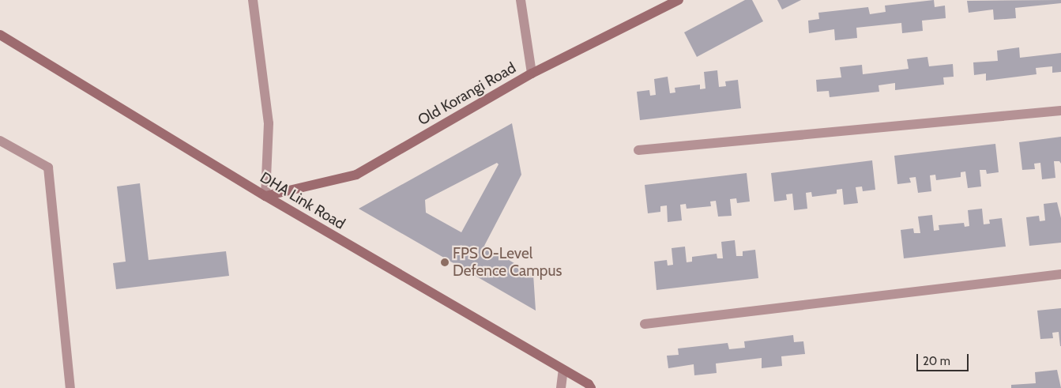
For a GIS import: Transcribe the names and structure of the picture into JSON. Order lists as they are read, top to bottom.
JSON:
{
  "streets": {
    "street": ["Old Korangi Road", "DHA Link Road"]
  },
  "crossings": [
    ["Old Korangi Road", "DHA Link Road"]
  ],
  "places": ["FPS O-Level Defence Campus"],
  "scale_bar": "20 m"
}
